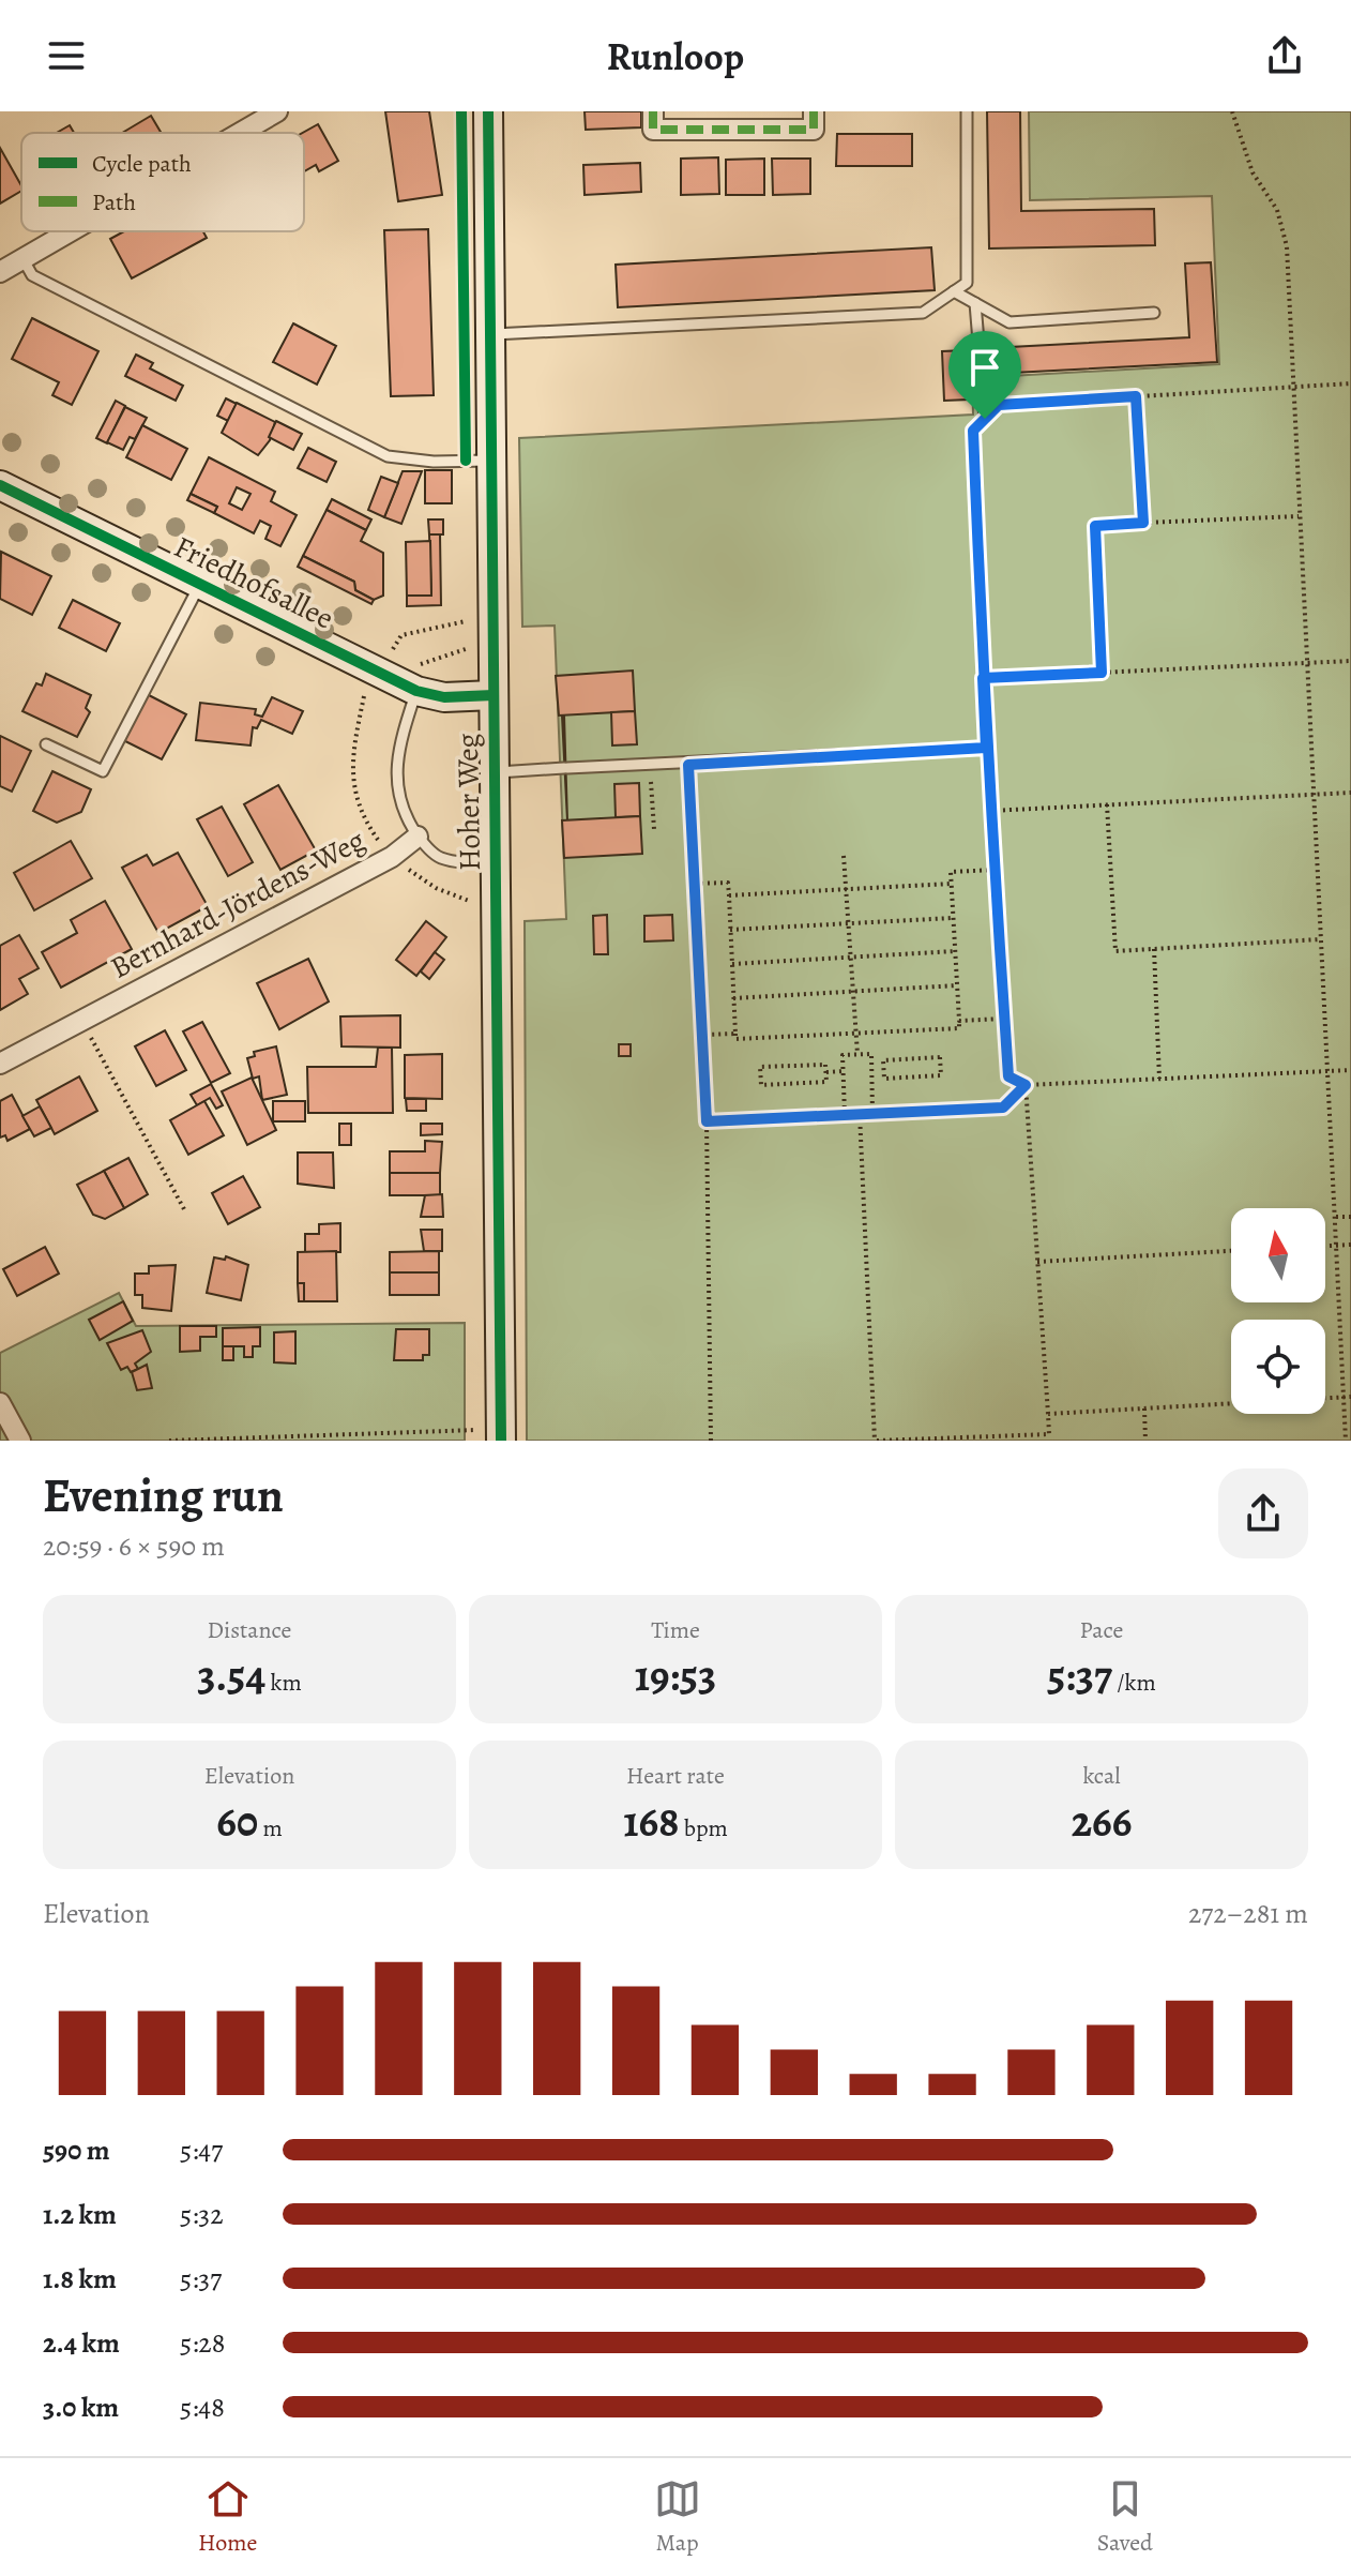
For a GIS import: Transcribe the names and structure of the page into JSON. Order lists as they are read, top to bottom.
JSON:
{
  "streets": {
    "street": ["Friedhofsallee", "Hoher Weg", "Bernhard-Jördens-Weg"]
  },
  "crossings": [
    ["Friedhofsallee", "Hoher Weg"]
  ],
  "legend": ["Cycle path", "Path"],
  "north": "top",
  "page": {
    "header": "Runloop",
    "heading": ["Evening run", "20:59 · 6 × 590 m"],
    "stats": [
      ["Distance", "3.54 km"],
      ["Time", "19:53"],
      ["Pace", "5:37 /km"],
      ["Elevation", "60 m"],
      ["Heart rate", "168 bpm"],
      ["kcal", "266"]
    ],
    "chart": ["Elevation", "272–281 m"],
    "list": [
      {
        "name": "590 m",
        "note": "5:47"
      },
      {
        "name": "1.2 km",
        "note": "5:32"
      },
      {
        "name": "1.8 km",
        "note": "5:37"
      },
      {
        "name": "2.4 km",
        "note": "5:28"
      },
      {
        "name": "3.0 km",
        "note": "5:48"
      }
    ],
    "tabs": ["Home", "Map", "Saved"]
  }
}
